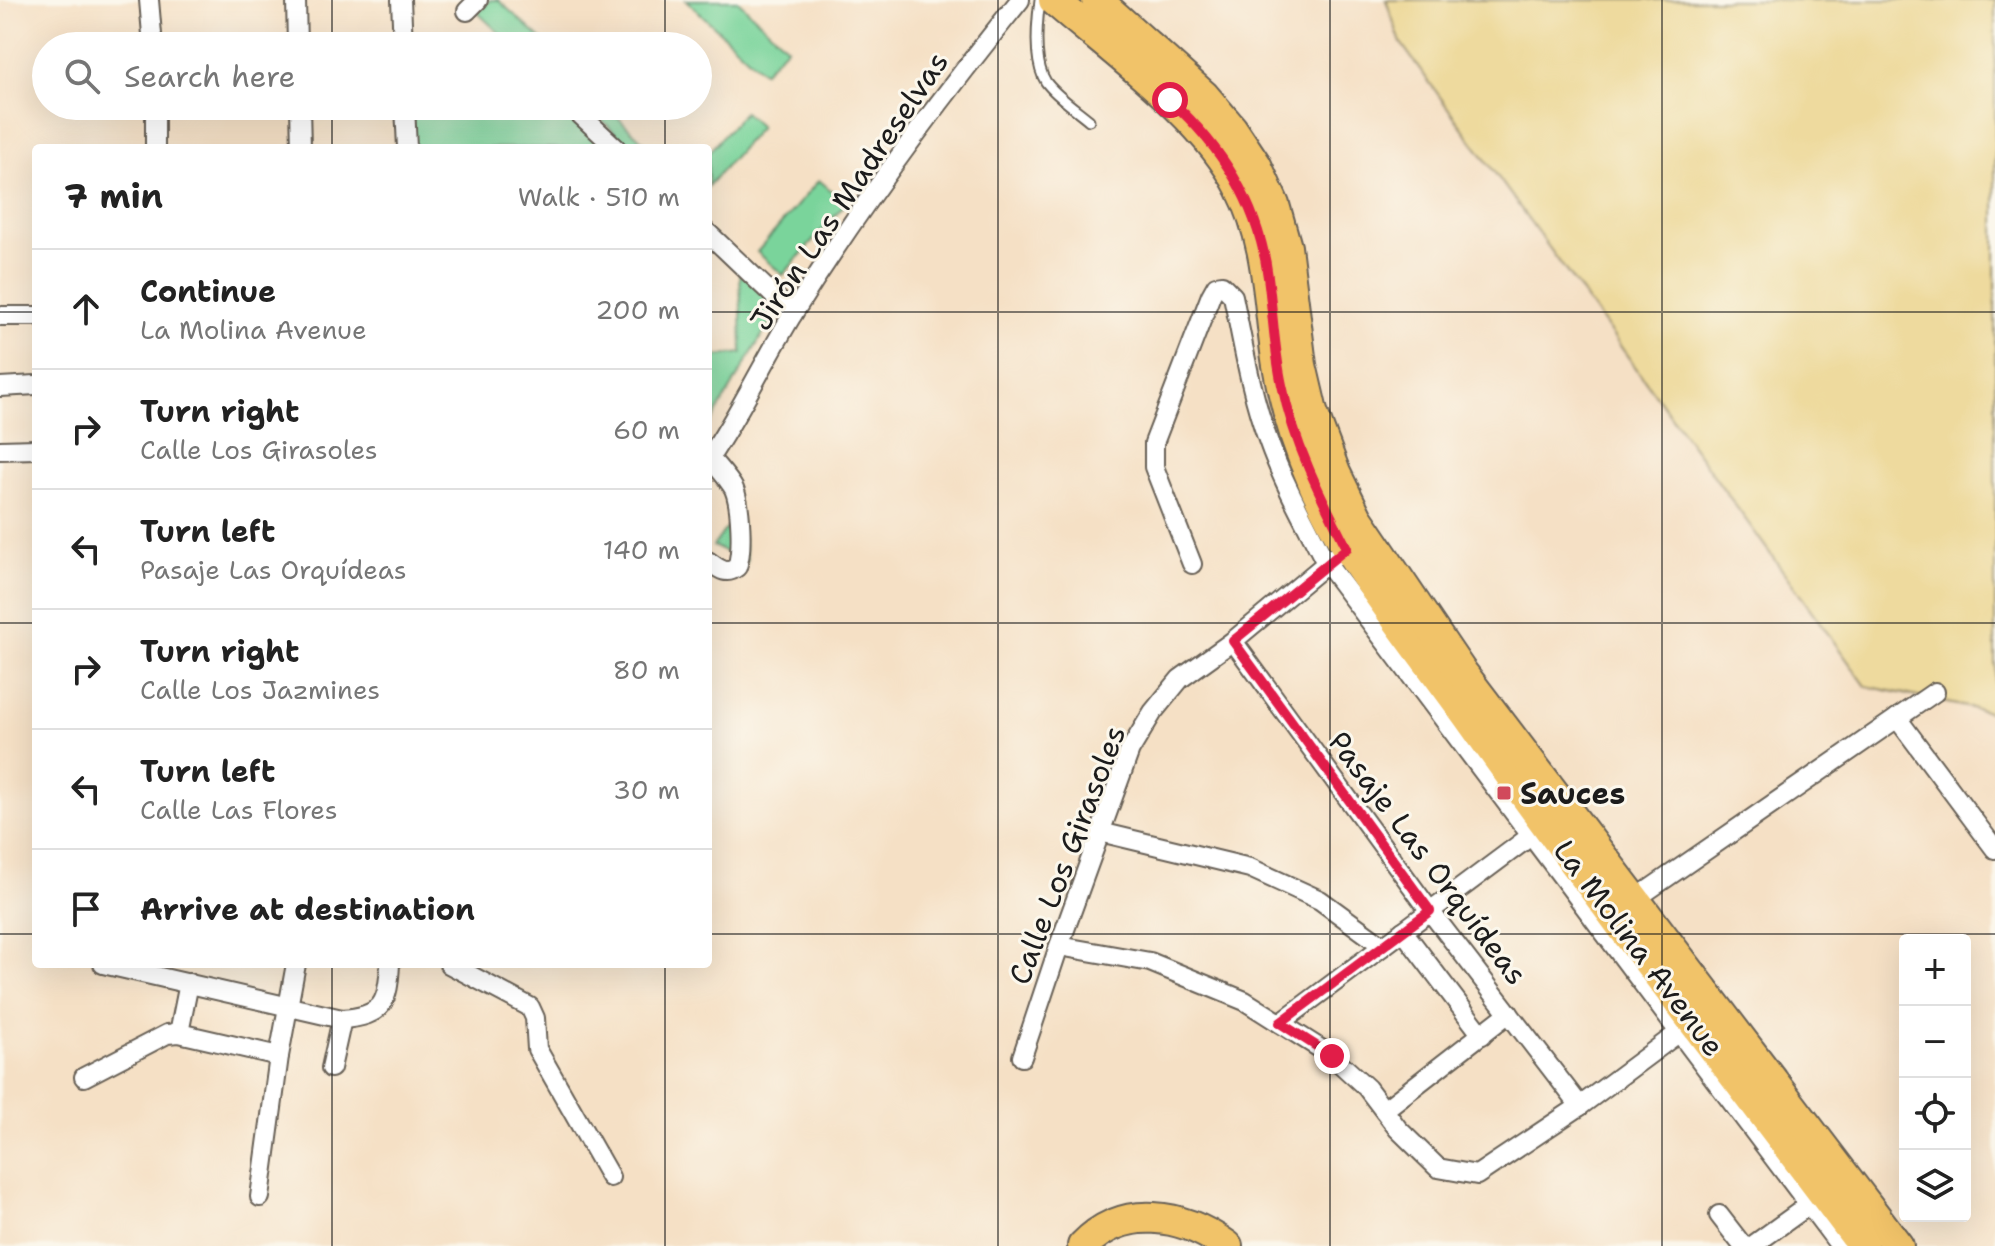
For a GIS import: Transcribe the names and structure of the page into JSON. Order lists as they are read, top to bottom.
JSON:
{
  "streets": {
    "main road": ["La Molina Avenue"],
    "street": ["Jirón Las Madreselvas", "Calle Los Girasoles", "Pasaje Las Orquídeas"]
  },
  "crossings": [
    ["Calle Los Girasoles", "Pasaje Las Orquídeas"],
    ["Calle Los Girasoles", "La Molina Avenue"]
  ],
  "places": {
    "transit": ["Sauces"]
  },
  "page": {
    "search": "Search here",
    "heading": ["7 min", "Walk · 510 m"],
    "list": [
      ["Continue", "La Molina Avenue", "200 m"],
      ["Turn right", "Calle Los Girasoles", "60 m"],
      ["Turn left", "Pasaje Las Orquídeas", "140 m"],
      ["Turn right", "Calle Los Jazmines", "80 m"],
      ["Turn left", "Calle Las Flores", "30 m"],
      "Arrive at destination"
    ],
    "map_buttons": ["+", "−"]
  }
}
